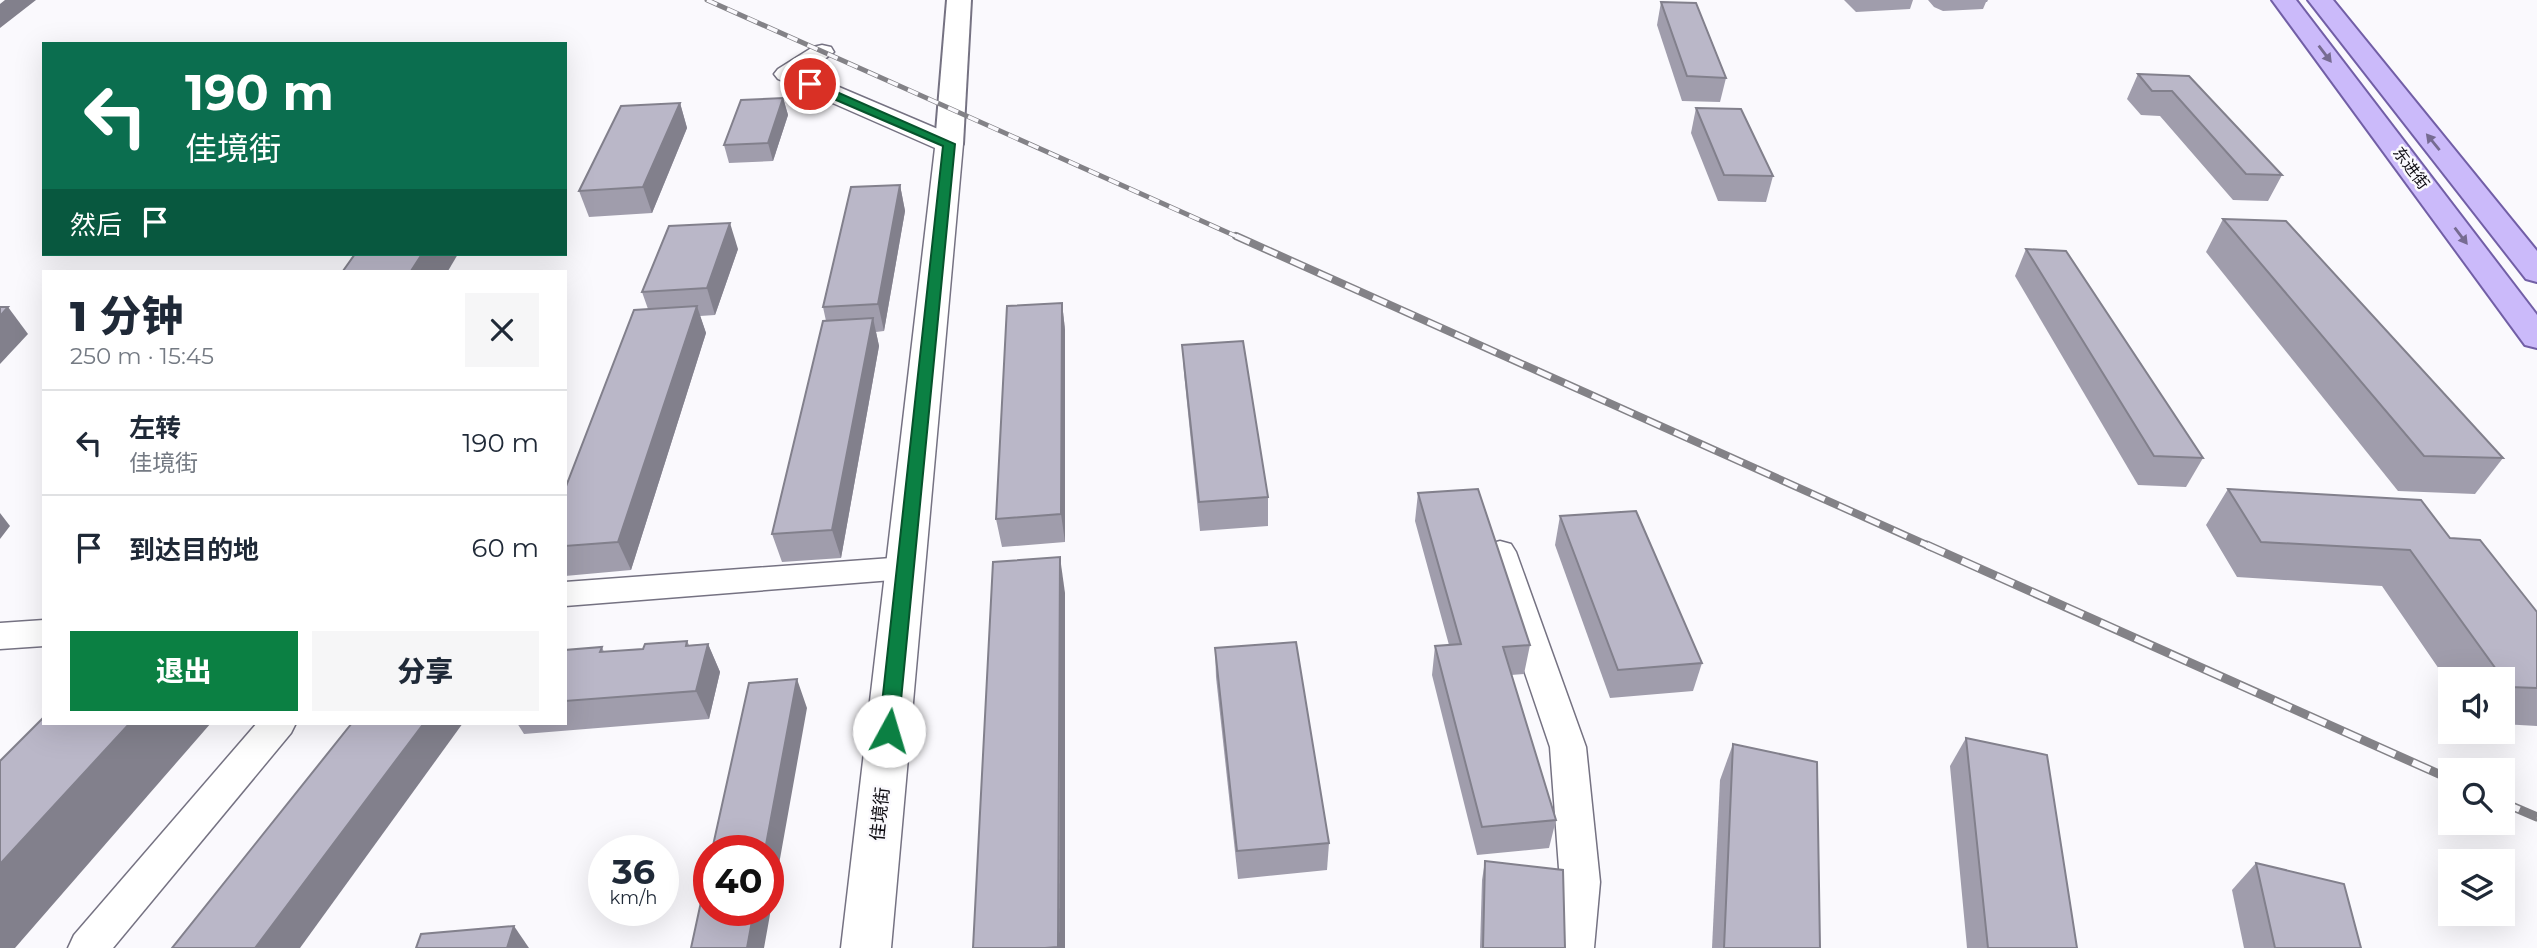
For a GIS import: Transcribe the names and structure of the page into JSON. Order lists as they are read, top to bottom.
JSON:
{
  "streets": {
    "main road": ["东进街"],
    "street": ["佳境街"]
  },
  "page": {
    "turn": ["190 m", "佳境街"],
    "then": "然后",
    "heading": ["1 分钟", "250 m · 15:45"],
    "list": [
      {
        "name": "左转",
        "note": "佳境街",
        "value": "190 m"
      },
      {
        "name": "到达目的地",
        "value": "60 m"
      }
    ],
    "buttons": ["退出", "分享"],
    "speed": "36 km/h",
    "limit": "40"
  }
}
